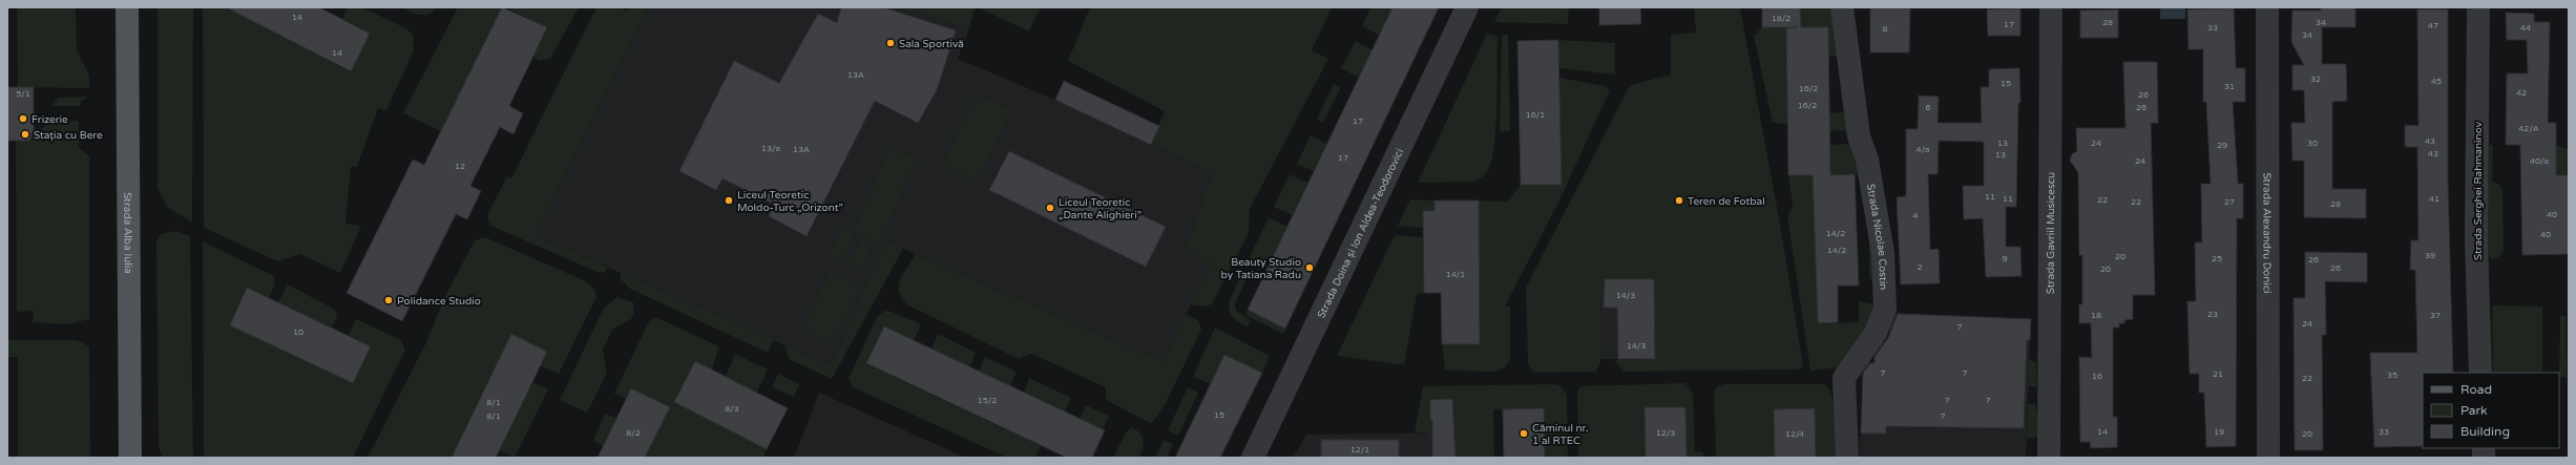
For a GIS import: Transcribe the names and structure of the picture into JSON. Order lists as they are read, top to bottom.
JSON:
{
  "streets": {
    "main road": ["Strada Alba Iulia"],
    "street": [
      "Strada Serghei Rahmaninov",
      "Strada Doina și Ion Aldea-Teodorovici",
      "Strada Gavriil Musicescu",
      "Strada Alexandru Donici",
      "Strada Nicolae Costin"
    ]
  },
  "places": [
    "Sala Sportivă",
    "Frizerie",
    "Stația cu Bere",
    "Liceul Teoretic Moldo-Turc „Orizont”",
    "Teren de Fotbal",
    "Liceul Teoretic „Dante Alighieri”",
    "Beauty Studio by Tatiana Radu",
    "Polidance Studio",
    "Căminul nr. 1 al RTEC"
  ],
  "house_numbers": [
    "14",
    "18/2",
    "28",
    "34",
    "17",
    "47",
    "33",
    "44",
    "8",
    "34",
    "14",
    "13A",
    "32",
    "45",
    "15",
    "31",
    "16/2",
    "42",
    "5/1",
    "26",
    "16/2",
    "6",
    "26",
    "16/1",
    "17",
    "42/A",
    "43",
    "13",
    "24",
    "30",
    "29",
    "13/a",
    "13A",
    "4/a",
    "43",
    "13",
    "17",
    "24",
    "40/a",
    "12",
    "11",
    "11",
    "41",
    "22",
    "22",
    "27",
    "28",
    "40",
    "4",
    "14/2",
    "40",
    "14/2",
    "39",
    "20",
    "9",
    "25",
    "26",
    "2",
    "26",
    "20",
    "14/1",
    "14/3",
    "23",
    "18",
    "37",
    "24",
    "7",
    "10",
    "14/3",
    "7",
    "7",
    "21",
    "35",
    "16",
    "22",
    "15/2",
    "7",
    "7",
    "8/1",
    "8/3",
    "15",
    "8/1",
    "7",
    "14",
    "19",
    "33",
    "8/2",
    "12/3",
    "12/4",
    "20",
    "12/1"
  ],
  "legend": ["Road", "Park", "Building"]
}
